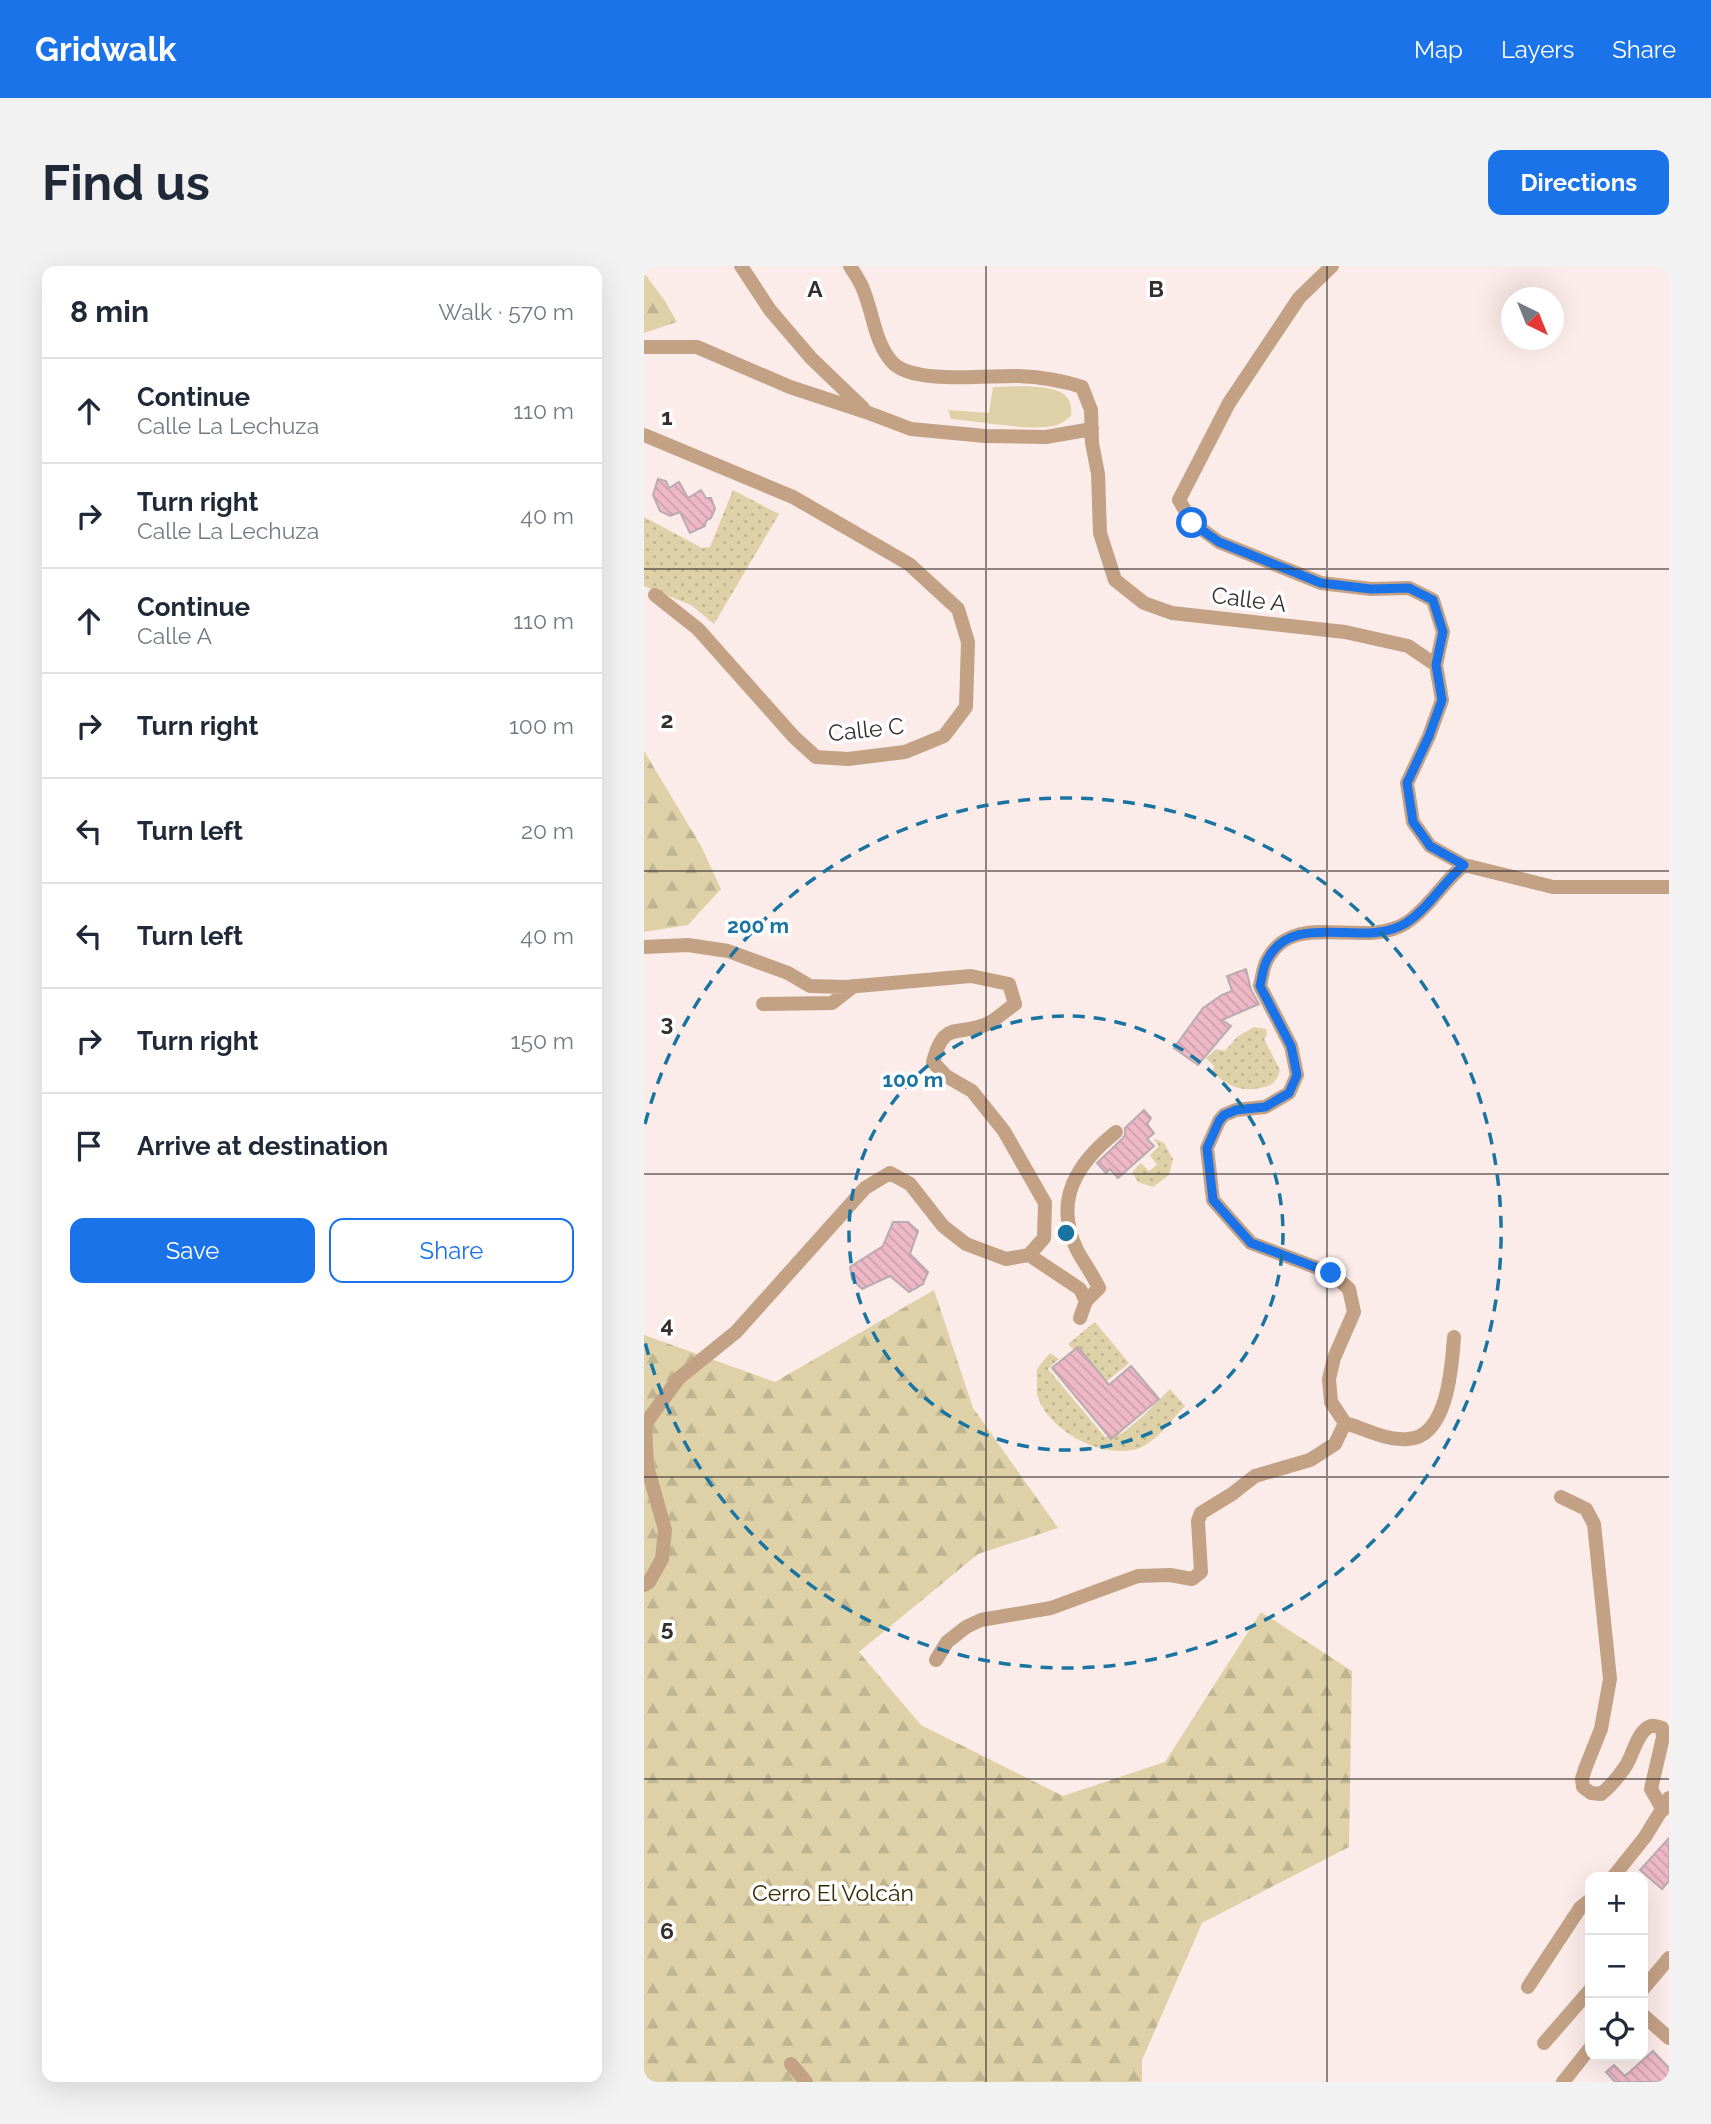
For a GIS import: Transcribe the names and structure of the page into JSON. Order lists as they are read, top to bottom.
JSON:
{
  "streets": {
    "street": ["Calle A", "Calle C"]
  },
  "parks": ["Cerro El Volcán"],
  "north": "bottom right",
  "page": {
    "header": "Gridwalk",
    "nav": ["Map", "Layers", "Share"],
    "buttons": [
      "Directions",
      ["Save", "Share"]
    ],
    "title": "Find us",
    "heading": ["8 min", "Walk · 570 m"],
    "list": [
      ["Continue", "Calle La Lechuza", "110 m"],
      ["Turn right", "Calle La Lechuza", "40 m"],
      ["Continue", "Calle A", "110 m"],
      ["Turn right", "100 m"],
      ["Turn left", "20 m"],
      ["Turn left", "40 m"],
      ["Turn right", "150 m"],
      "Arrive at destination"
    ],
    "map_buttons": ["+", "−"]
  },
  "grid": {
    "columns": ["A", "B"],
    "rows": [
      "1",
      "2",
      "3",
      "4",
      "5",
      "6"
    ]
  },
  "rings": ["200 m", "100 m"]
}
